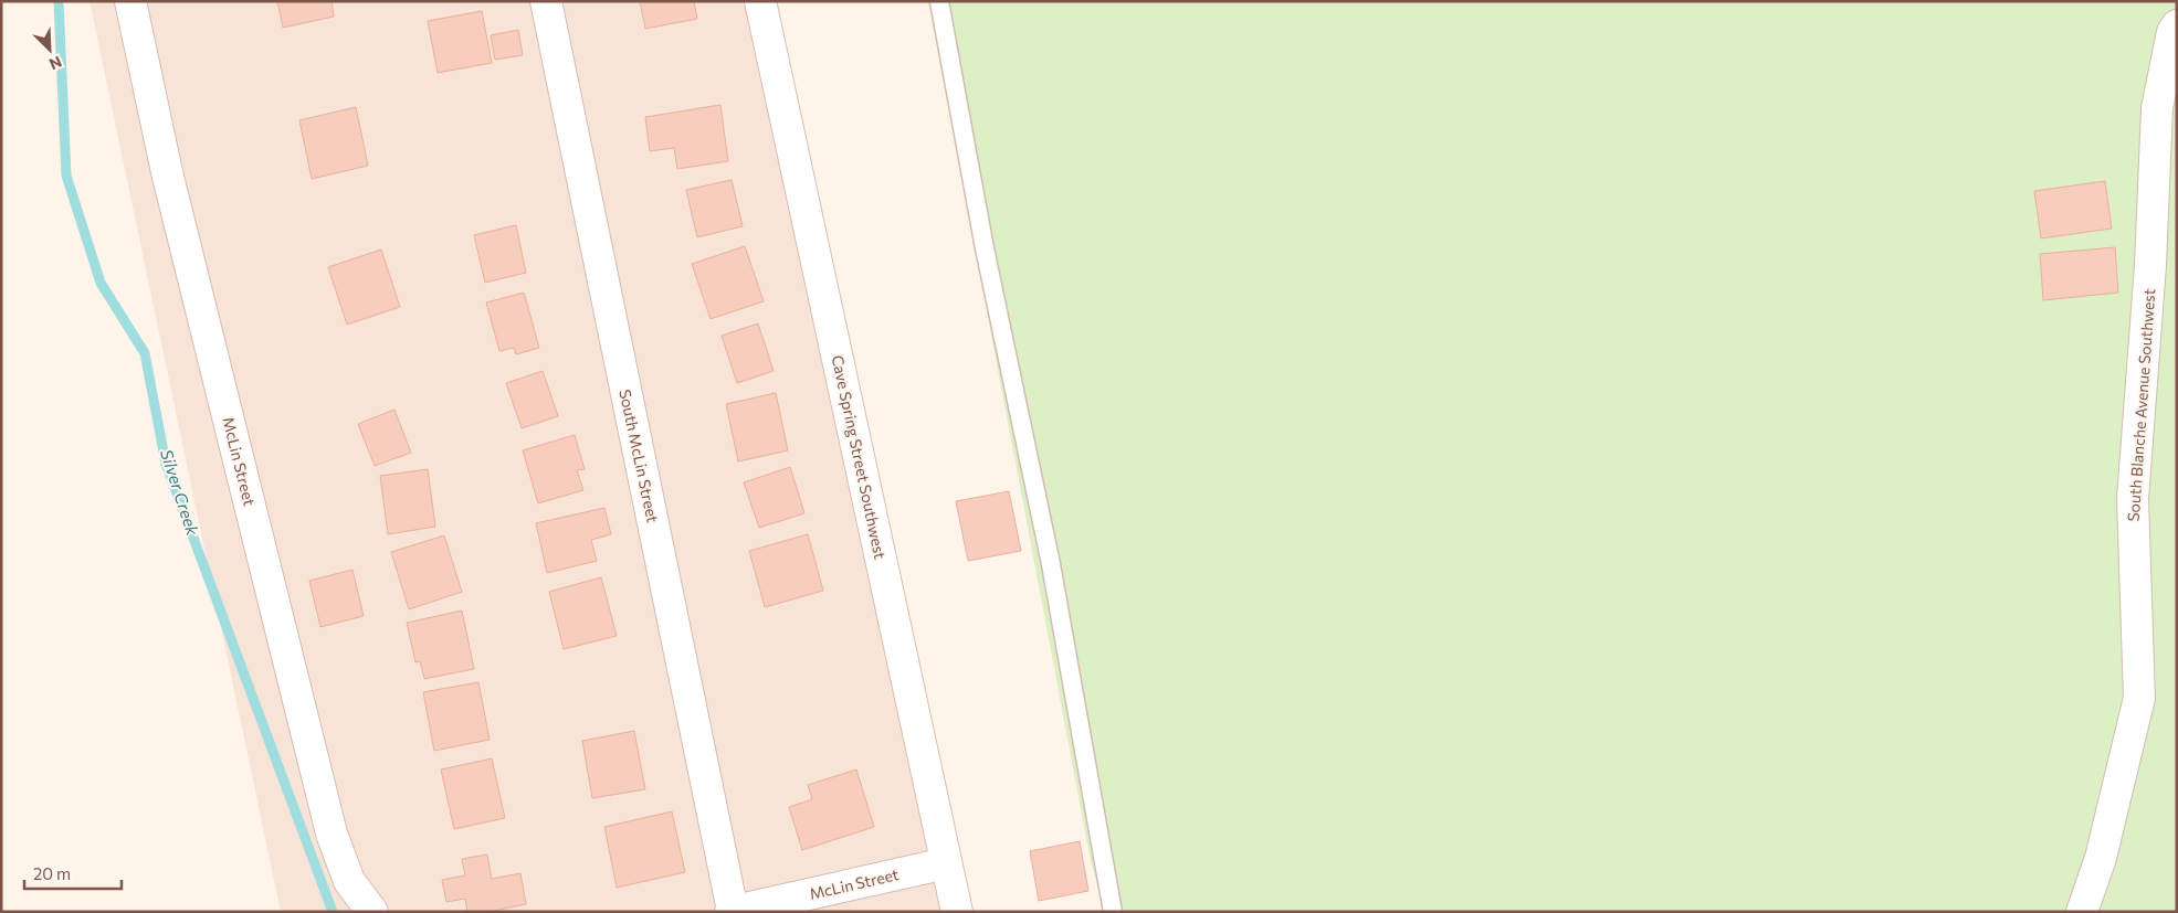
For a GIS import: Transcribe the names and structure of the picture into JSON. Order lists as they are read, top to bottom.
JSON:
{
  "streets": {
    "street": [
      "South Blanche Avenue Southwest",
      "South McLin Street",
      "Cave Spring Street Southwest",
      "McLin Street"
    ]
  },
  "crossings": [
    ["South McLin Street", "McLin Street"],
    ["Cave Spring Street Southwest", "McLin Street"]
  ],
  "water": ["Silver Creek"],
  "scale_bar": "20 m",
  "north": "bottom right"
}
